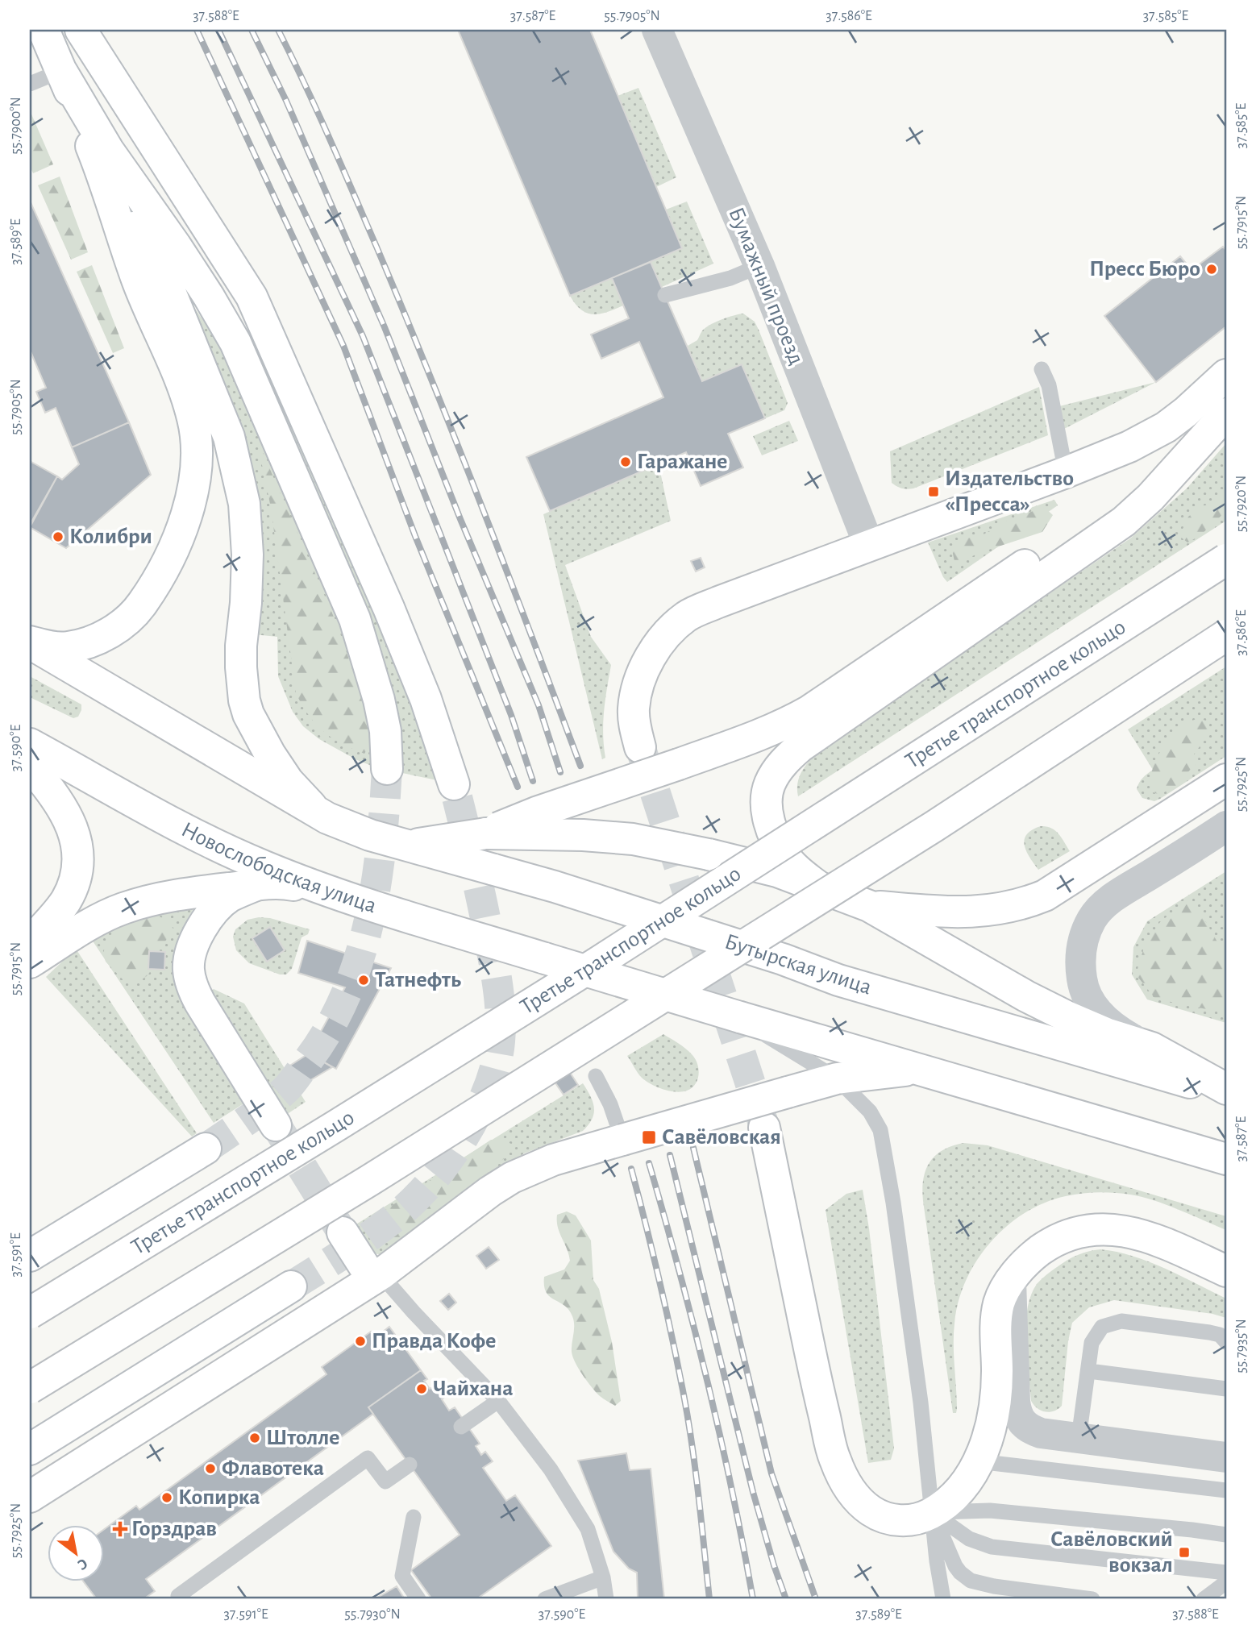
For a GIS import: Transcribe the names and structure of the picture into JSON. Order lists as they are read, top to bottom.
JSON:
{
  "streets": {
    "main road": ["Третье транспортное кольцо", "Новослободская улица", "Бутырская улица"],
    "street": ["Бумажный проезд"]
  },
  "places": {
    "other": [
      "Пресс Бюро",
      "Гаражане",
      "Колибри",
      "Татнефть",
      "Правда Кофе",
      "Чайхана",
      "Штолле",
      "Флавотека",
      "Копирка"
    ],
    "transit": ["Издательство «Пресса»", "Савёловская", "Савёловский вокзал"],
    "health": ["Горздрав"]
  },
  "north": "bottom right",
  "coordinates": [
    "37.588°E",
    "37.587°E",
    "55.7905°N",
    "37.586°E",
    "37.585°E",
    "55.7900°N",
    "55.7915°N",
    "37.589°E",
    "55.7920°N",
    "37.590°E",
    "55.7925°N",
    "37.591°E",
    "55.7935°N",
    "55.7930°N"
  ]
}
